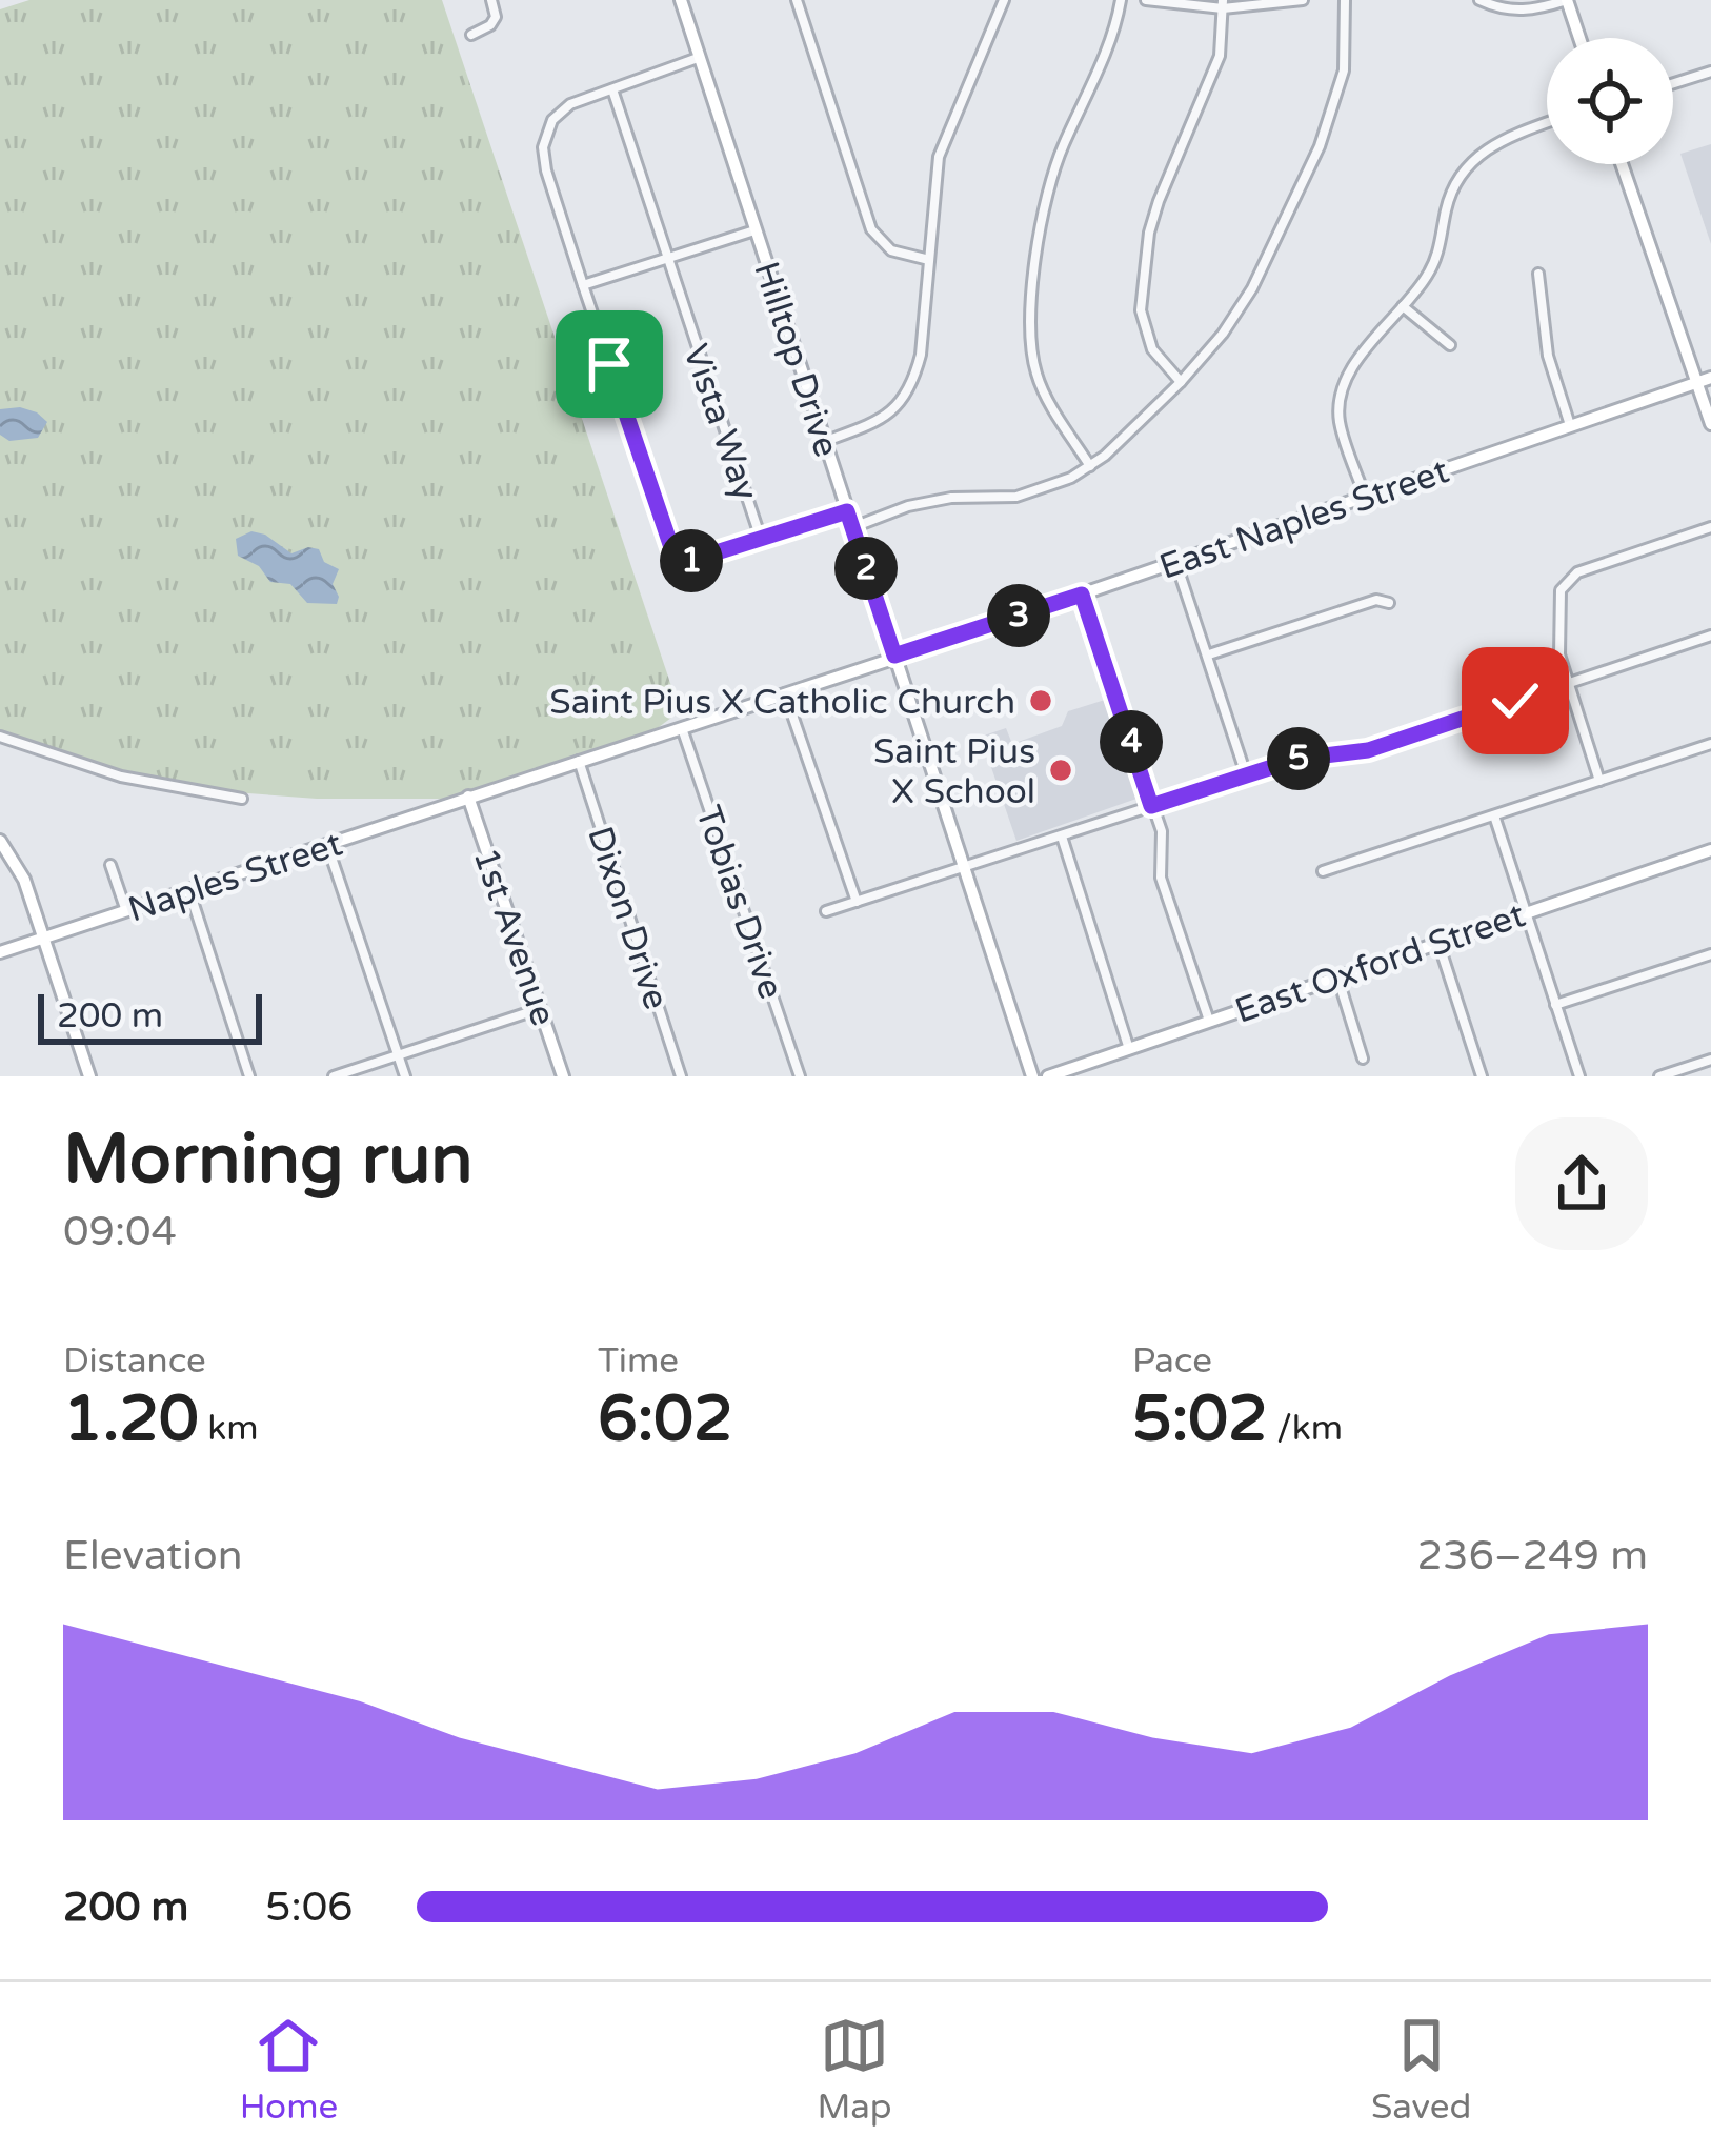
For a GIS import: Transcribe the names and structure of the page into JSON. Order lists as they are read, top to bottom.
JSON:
{
  "streets": {
    "street": [
      "Hilltop Drive",
      "Vista Way",
      "East Naples Street",
      "Naples Street",
      "Tobias Drive",
      "Dixon Drive",
      "1st Avenue",
      "East Oxford Street"
    ]
  },
  "crossings": [
    ["Hilltop Drive", "East Naples Street"],
    ["East Naples Street", "Naples Street"],
    ["East Naples Street", "Tobias Drive"],
    ["Naples Street", "Tobias Drive"],
    ["Naples Street", "Dixon Drive"],
    ["Naples Street", "1st Avenue"]
  ],
  "places": ["Saint Pius X Catholic Church", "Saint Pius X School"],
  "scale_bar": "200 m",
  "page": {
    "pins": [
      "1",
      "2",
      "3",
      "4",
      "5"
    ],
    "scale": "200 m",
    "heading": ["Morning run", "09:04"],
    "stats": [
      ["Distance", "1.20 km"],
      ["Time", "6:02"],
      ["Pace", "5:02 /km"]
    ],
    "chart": ["Elevation", "236–249 m"],
    "list": [
      {
        "name": "200 m",
        "note": "5:06"
      }
    ],
    "tabs": ["Home", "Map", "Saved"]
  }
}
